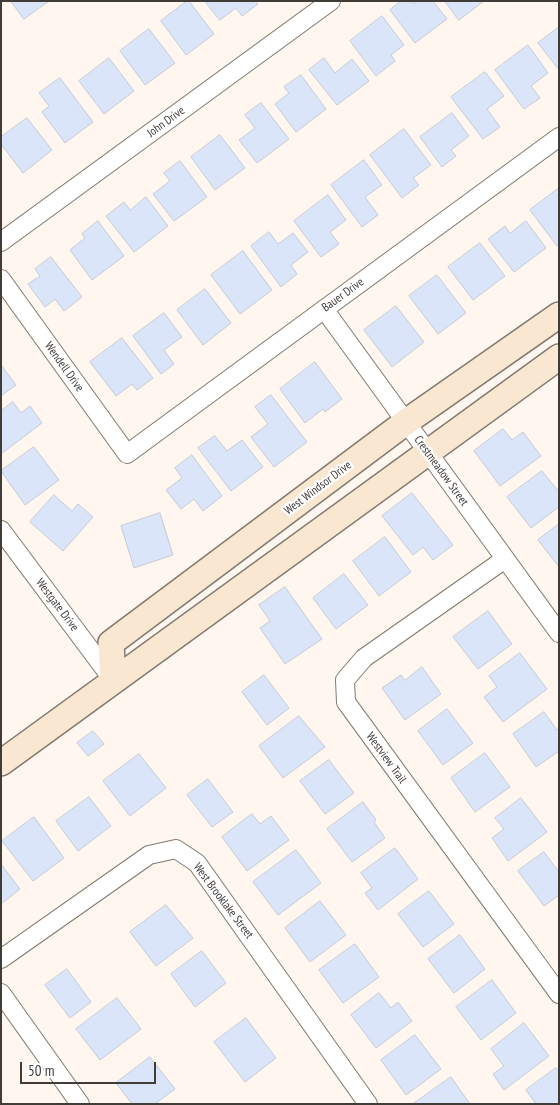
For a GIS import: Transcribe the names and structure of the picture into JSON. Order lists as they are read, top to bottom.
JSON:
{
  "streets": {
    "street": [
      "John Drive",
      "Bauer Drive",
      "Wendell Drive",
      "Crestmeadow Street",
      "West Windsor Drive",
      "Westgate Drive",
      "Westview Trail",
      "West Brooklake Street"
    ]
  },
  "crossings": [
    ["Bauer Drive", "Wendell Drive"],
    ["Bauer Drive", "Crestmeadow Street"],
    ["Crestmeadow Street", "West Windsor Drive"],
    ["Crestmeadow Street", "Westview Trail"],
    ["West Windsor Drive", "Westgate Drive"]
  ],
  "scale_bar": "50 m"
}
